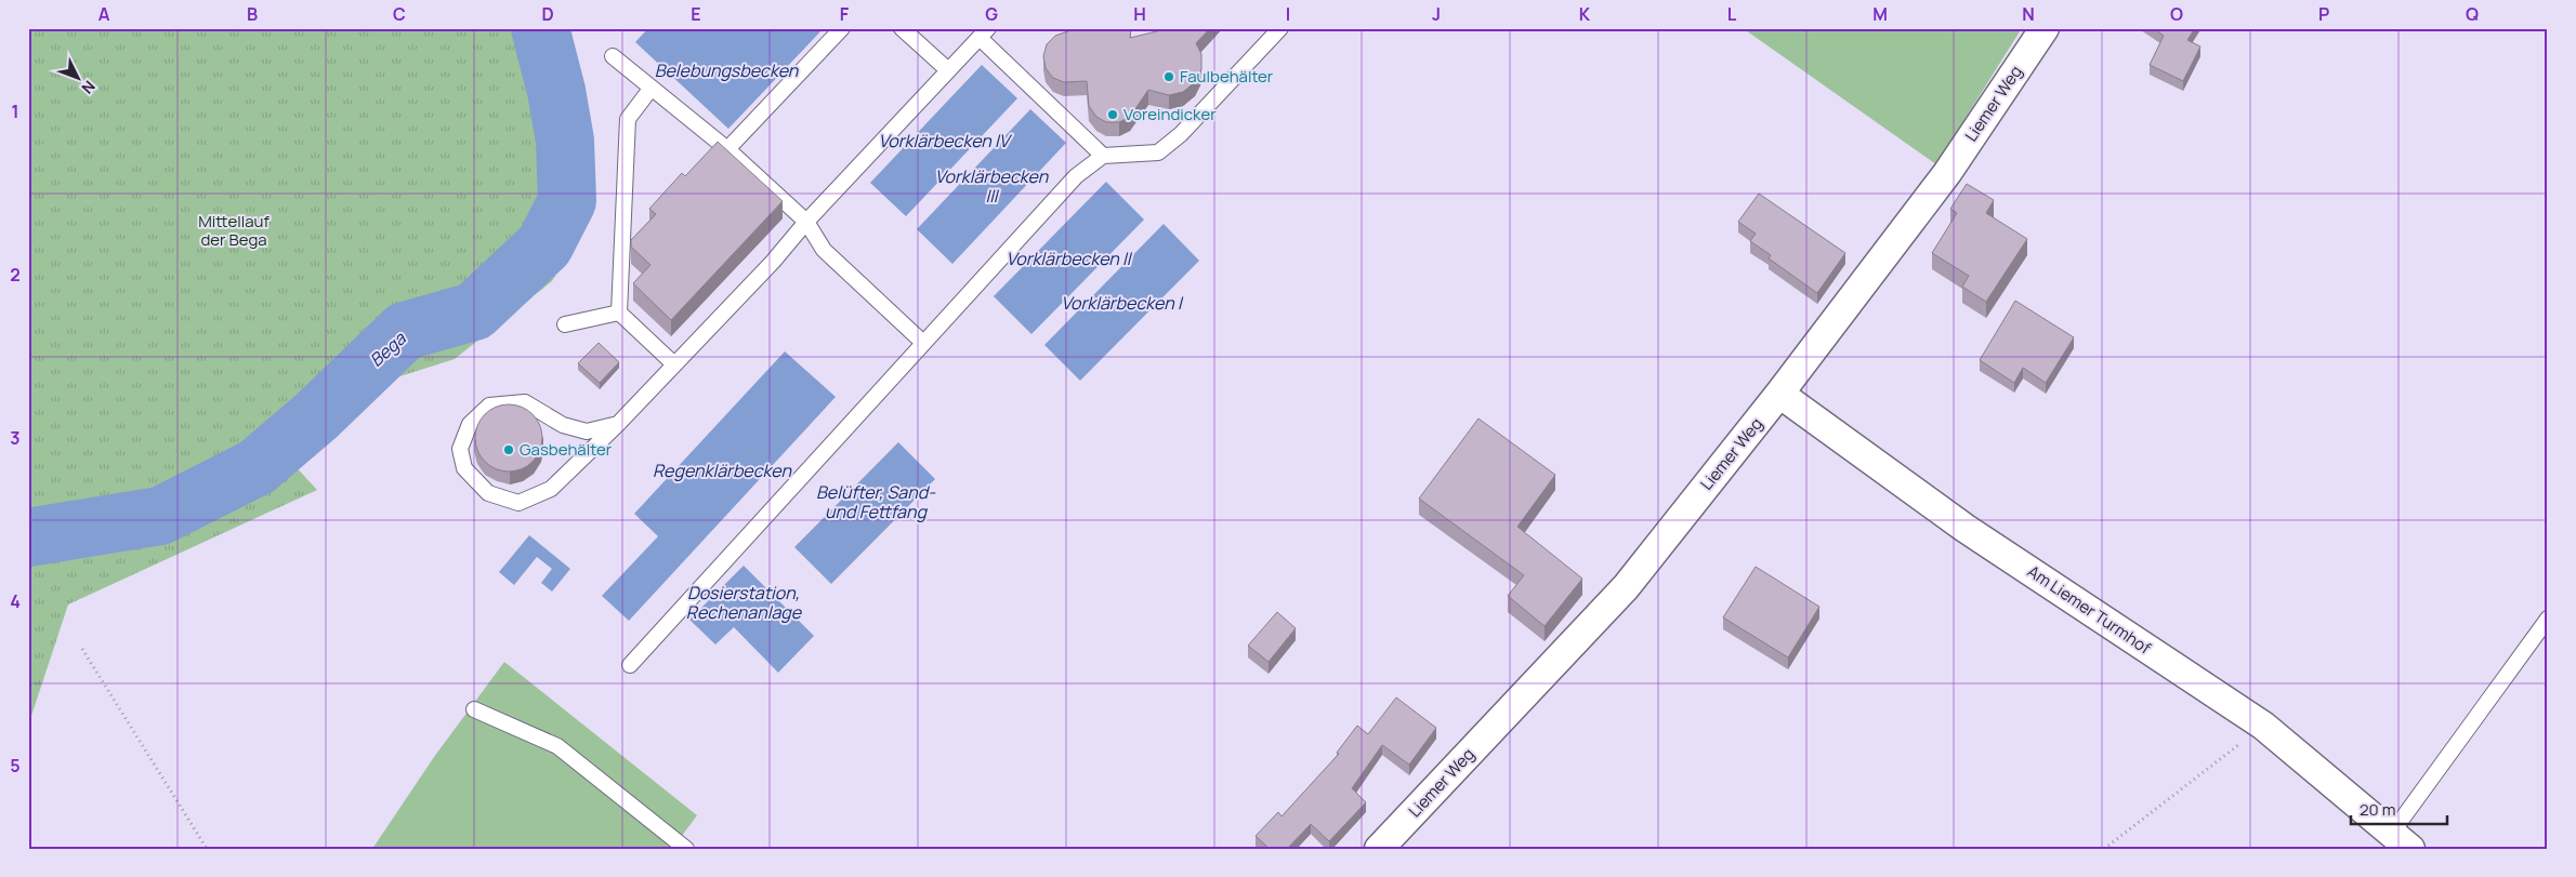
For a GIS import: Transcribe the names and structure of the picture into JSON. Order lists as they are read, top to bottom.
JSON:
{
  "streets": {
    "street": ["Liemer Weg", "Am Liemer Turmhof"]
  },
  "crossings": [
    ["Liemer Weg", "Am Liemer Turmhof"]
  ],
  "water": [
    "Belebungsbecken",
    "Vorklärbecken IV",
    "Vorklärbecken III",
    "Vorklärbecken II",
    "Vorklärbecken I",
    "Bega",
    "Regenklärbecken",
    "Belüfter, Sand- und Fettfang",
    "Dosierstation, Rechenanlage"
  ],
  "parks": ["Mittellauf der Bega"],
  "places": ["Faulbehälter", "Voreindicker", "Gasbehälter"],
  "scale_bar": "20 m",
  "north": "bottom right",
  "grid": {
    "columns": [
      "A",
      "B",
      "C",
      "D",
      "E",
      "F",
      "G",
      "H",
      "I",
      "J",
      "K",
      "L",
      "M",
      "N",
      "O",
      "P",
      "Q"
    ],
    "rows": [
      "1",
      "2",
      "3",
      "4",
      "5"
    ]
  }
}
